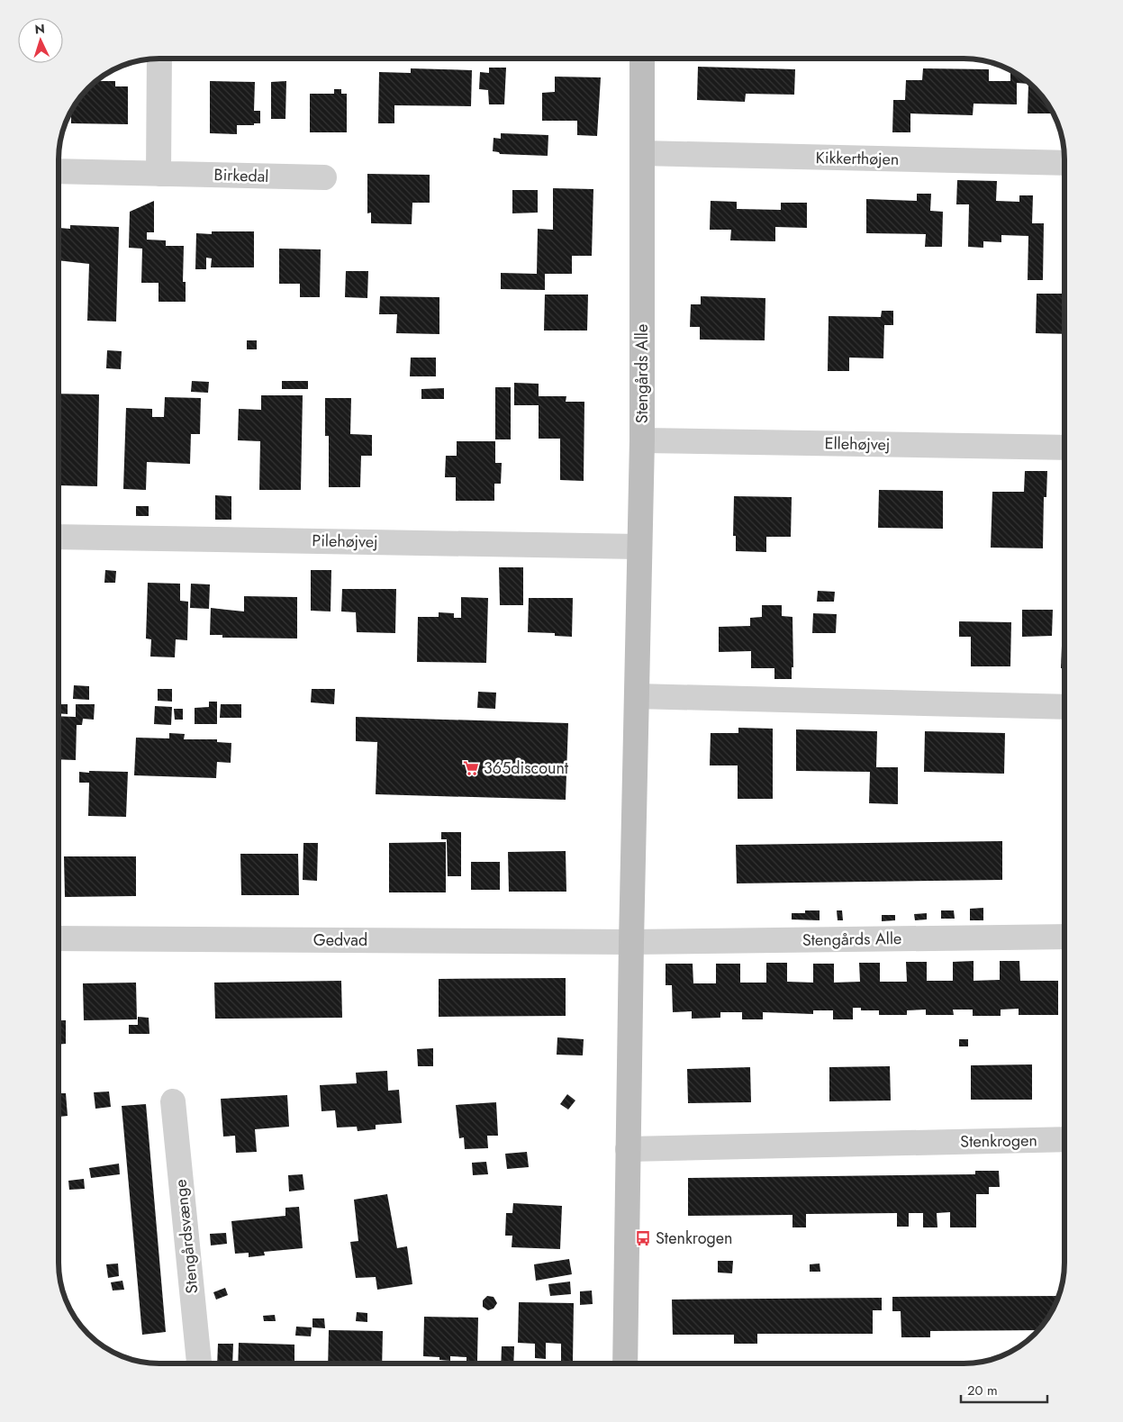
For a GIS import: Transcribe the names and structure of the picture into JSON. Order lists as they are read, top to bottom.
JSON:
{
  "streets": {
    "street": [
      "Kikkerthøjen",
      "Birkedal",
      "Stengårds Alle",
      "Ellehøjvej",
      "Pilehøjvej",
      "Gedvad",
      "Stenkrogen",
      "Stengårdsvænge"
    ]
  },
  "crossings": [
    ["Kikkerthøjen", "Stengårds Alle"],
    ["Stengårds Alle", "Ellehøjvej"],
    ["Stengårds Alle", "Pilehøjvej"],
    ["Stengårds Alle", "Gedvad"],
    ["Stengårds Alle", "Stenkrogen"]
  ],
  "places": {
    "supermarket": ["365discount"],
    "bus stop": ["Stenkrogen"]
  },
  "scale_bar": "20 m",
  "north": "top"
}
